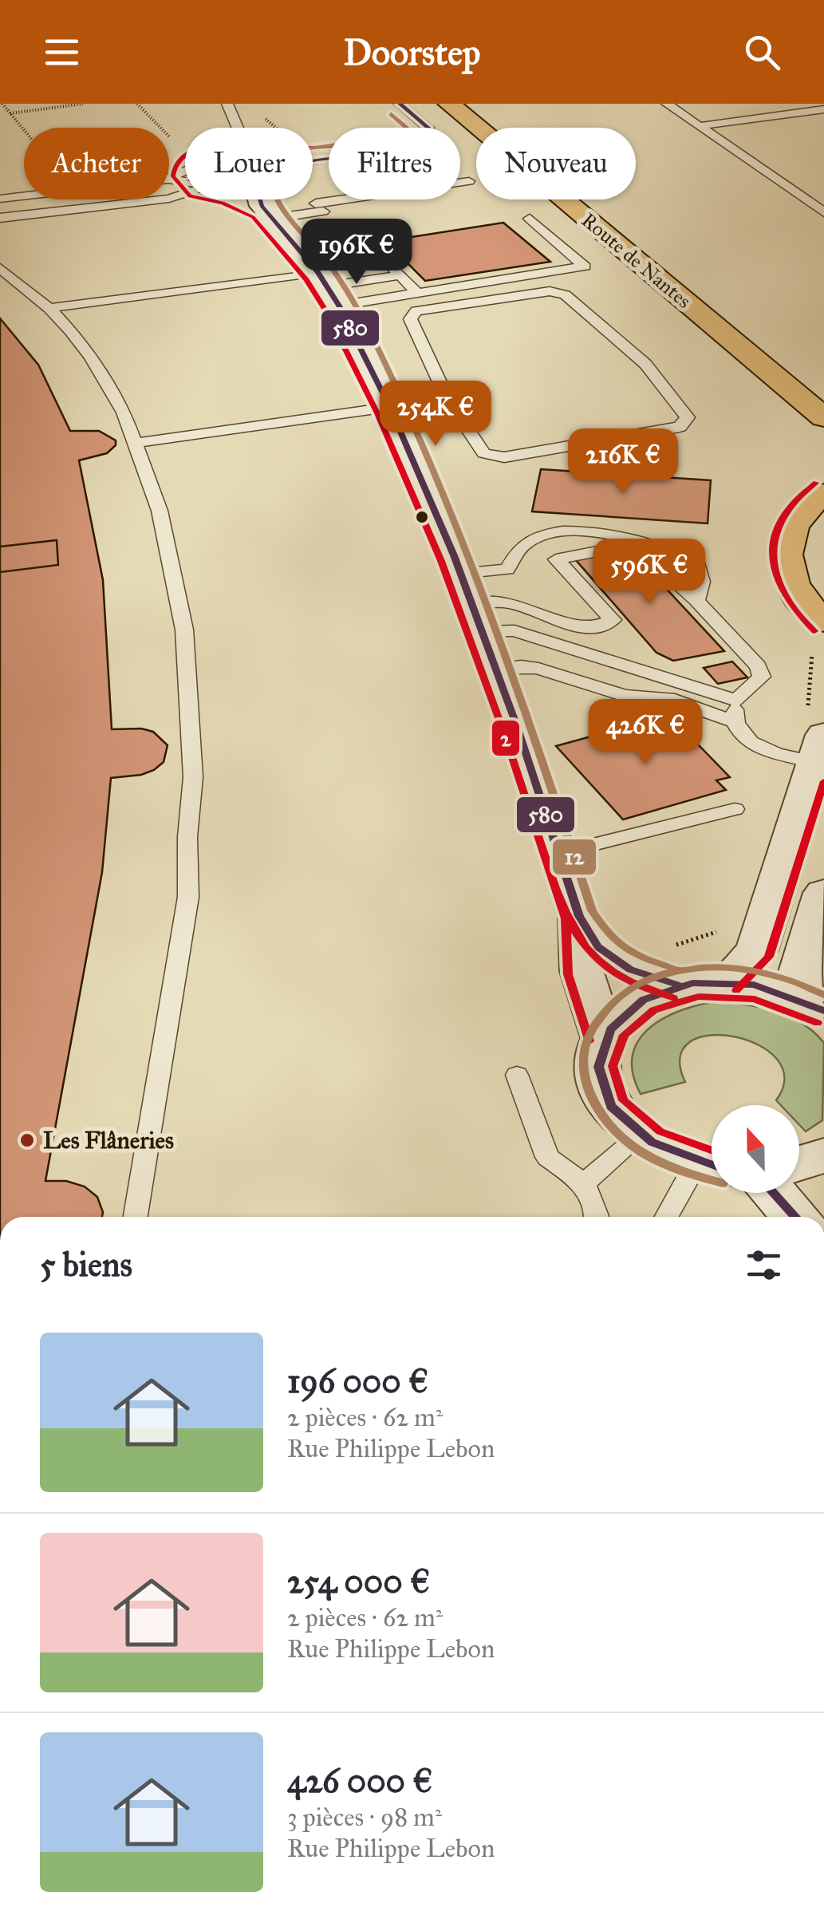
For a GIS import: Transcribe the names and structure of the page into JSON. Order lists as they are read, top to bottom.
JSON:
{
  "streets": {
    "main road": ["Route de Nantes"]
  },
  "places": ["Les Flâneries"],
  "lines": ["transit line 580", "transit line 2", "transit line 12"],
  "north": "top",
  "page": {
    "header": "Doorstep",
    "chip": [
      "Acheter",
      "Louer",
      "Filtres",
      "Nouveau"
    ],
    "price": [
      "196K €",
      "254K €",
      "216K €",
      "596K €",
      "426K €"
    ],
    "heading": "5 biens",
    "list": [
      {
        "name": "196 000 €",
        "note": "2 pièces · 62 m² · Rue Philippe Lebon"
      },
      {
        "name": "254 000 €",
        "note": "2 pièces · 62 m² · Rue Philippe Lebon"
      },
      {
        "name": "426 000 €",
        "note": "3 pièces · 98 m² · Rue Philippe Lebon"
      }
    ]
  }
}
